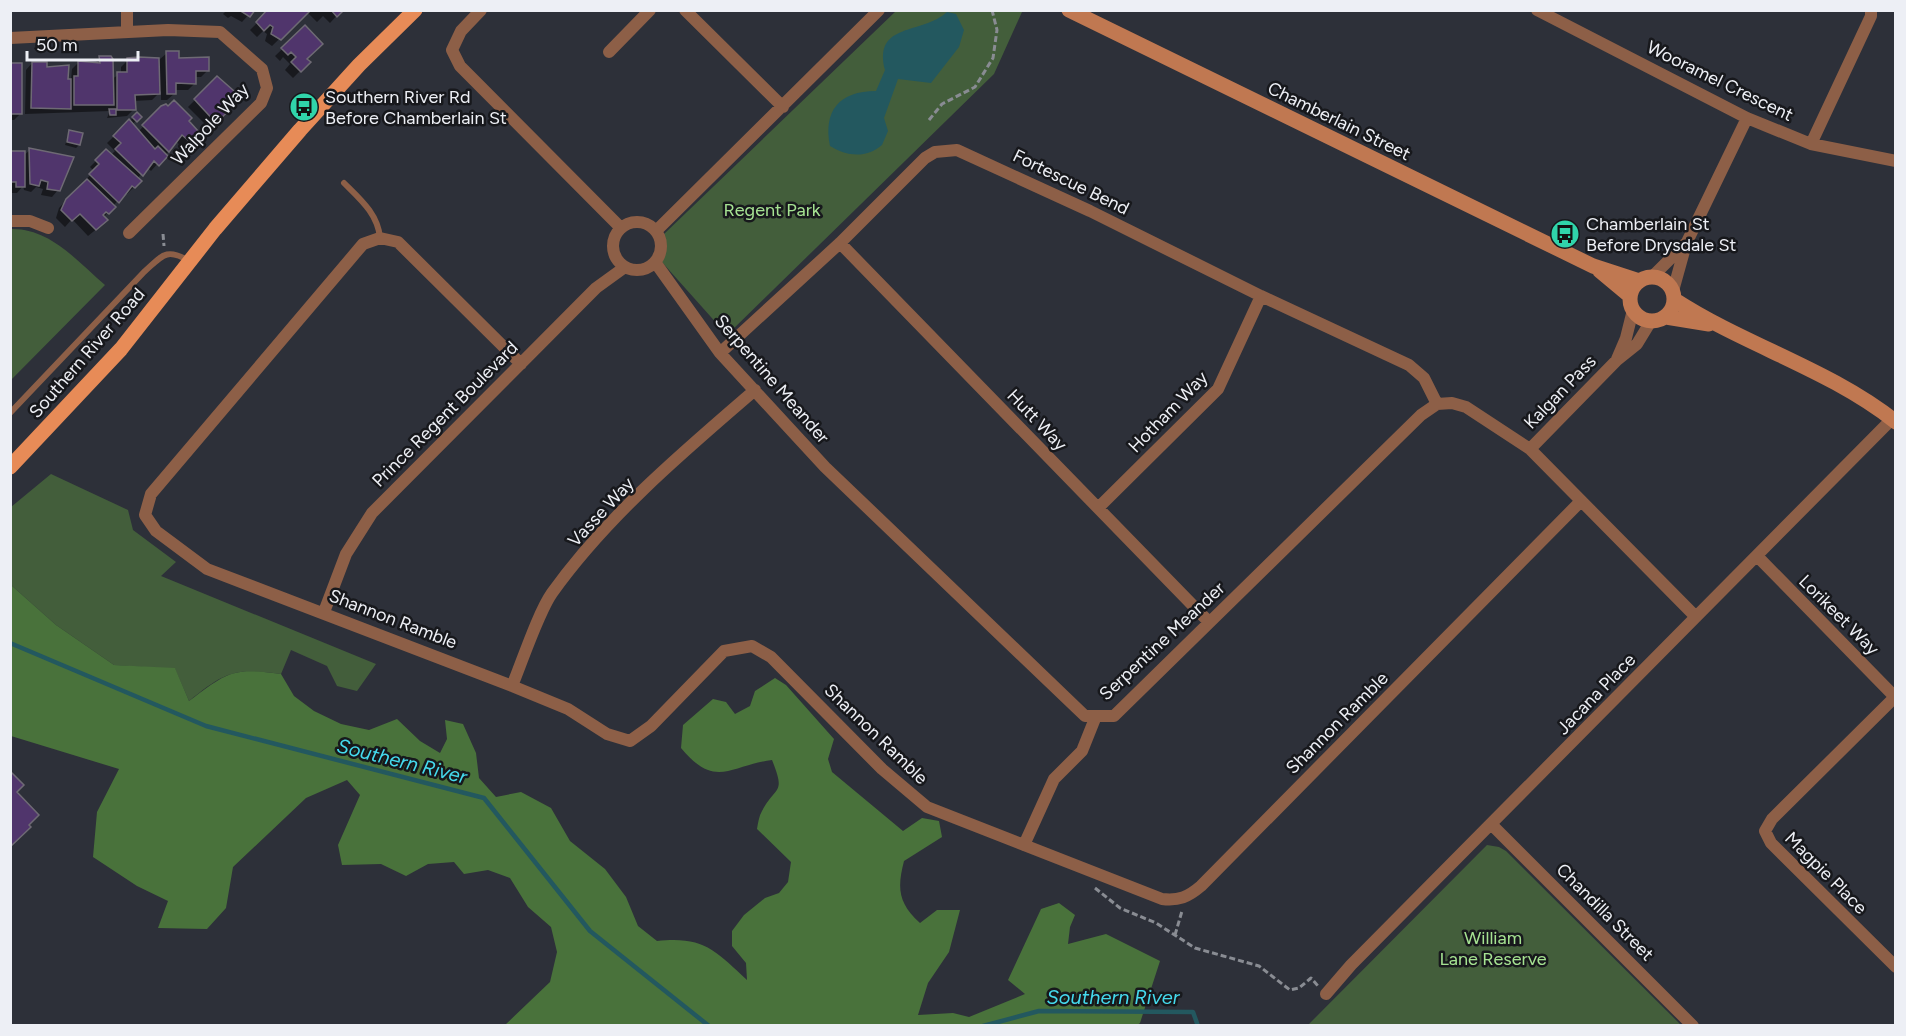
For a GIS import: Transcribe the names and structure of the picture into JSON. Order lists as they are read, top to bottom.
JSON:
{
  "streets": {
    "main road": ["Chamberlain Street", "Southern River Road"],
    "street": [
      "Wooramel Crescent",
      "Walpole Way",
      "Fortescue Bend",
      "Serpentine Meander",
      "Kalgan Pass",
      "Hotham Way",
      "Prince Regent Boulevard",
      "Hutt Way",
      "Vasse Way",
      "Lorikeet Way",
      "Shannon Ramble",
      "Jacana Place",
      "Magpie Place",
      "Chandilla Street"
    ]
  },
  "crossings": [
    ["Chamberlain Street", "Kalgan Pass"],
    ["Chamberlain Street", "Jacana Place"],
    ["Fortescue Bend", "Serpentine Meander"],
    ["Fortescue Bend", "Hotham Way"],
    ["Fortescue Bend", "Hutt Way"],
    ["Serpentine Meander", "Prince Regent Boulevard"],
    ["Serpentine Meander", "Hutt Way"],
    ["Serpentine Meander", "Vasse Way"],
    ["Hotham Way", "Hutt Way"],
    ["Prince Regent Boulevard", "Shannon Ramble"],
    ["Vasse Way", "Shannon Ramble"],
    ["Lorikeet Way", "Jacana Place"],
    ["Lorikeet Way", "Magpie Place"],
    ["Jacana Place", "Chandilla Street"]
  ],
  "water": ["Southern River"],
  "parks": ["Regent Park", "William Lane Reserve"],
  "places": {
    "bus stop": ["Southern River Rd Before Chamberlain St", "Chamberlain St Before Drysdale St"]
  },
  "scale_bar": "50 m"
}
